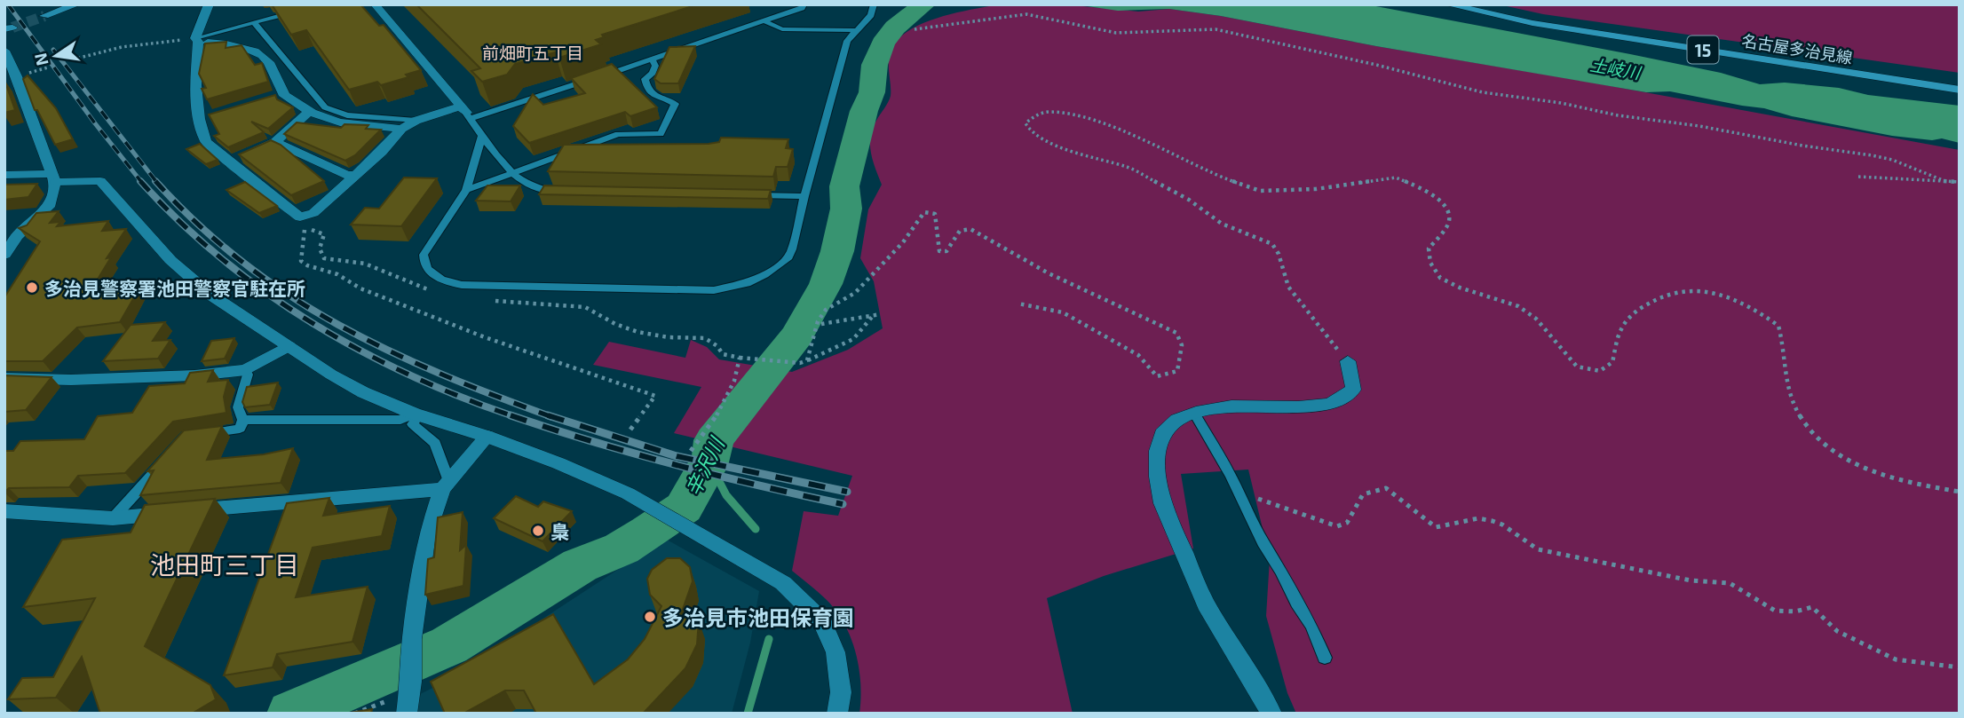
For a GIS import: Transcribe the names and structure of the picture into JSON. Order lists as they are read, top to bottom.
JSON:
{
  "streets": {
    "main road": ["名古屋多治見線", "15"]
  },
  "districts": ["前畑町五丁目", "池田町三丁目"],
  "water": ["土岐川", "辛沢川"],
  "places": ["多治見警察署池田警察官駐在所", "梟", "多治見市池田保育園"],
  "north": "left"
}
